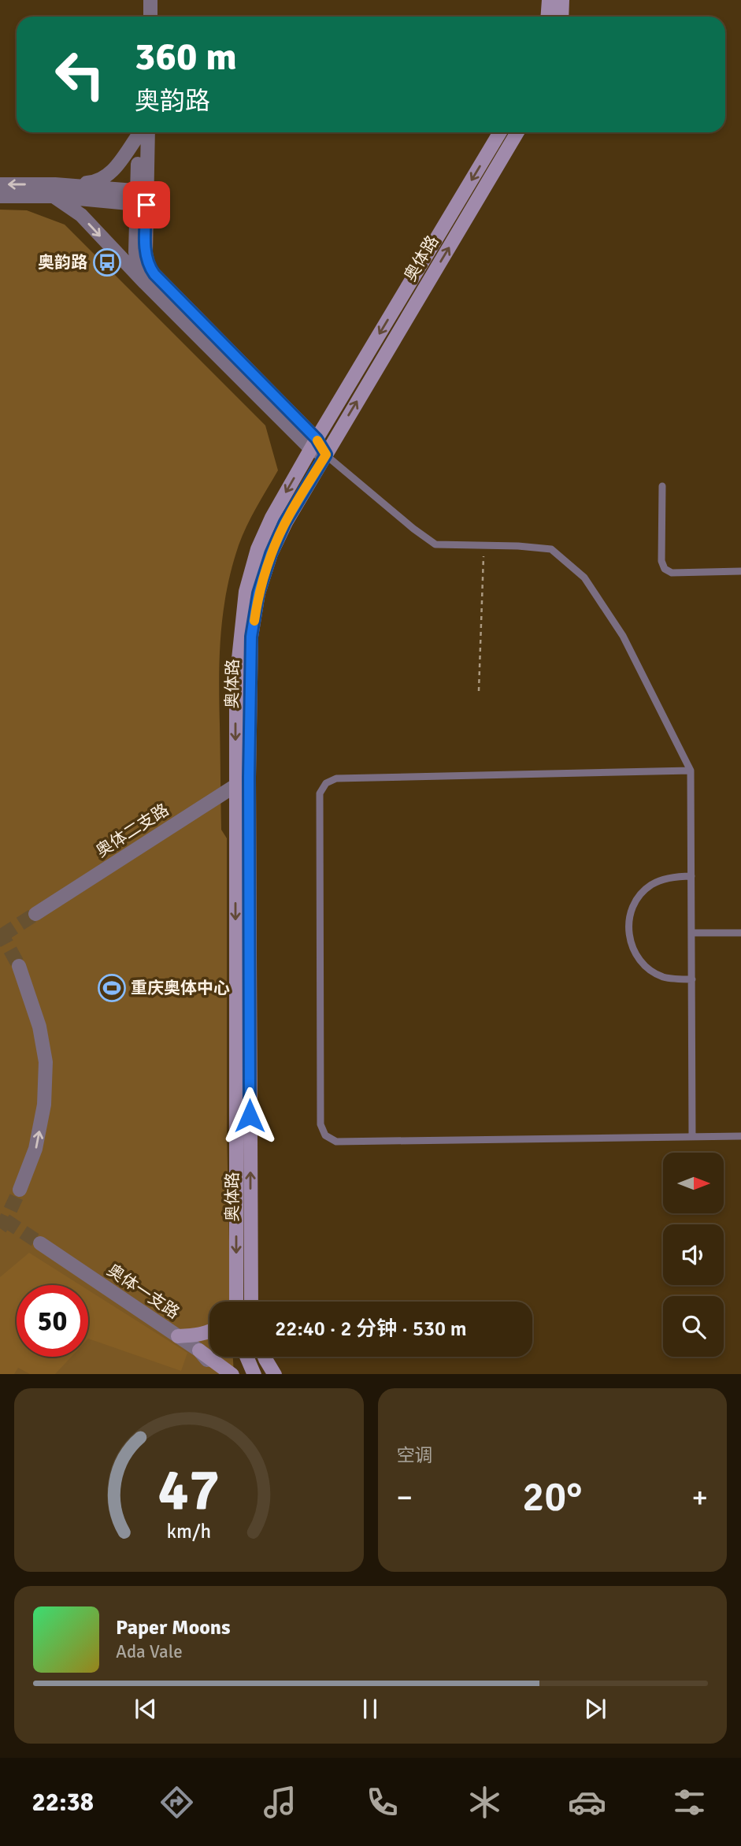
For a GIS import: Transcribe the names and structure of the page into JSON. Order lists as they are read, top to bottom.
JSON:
{
  "streets": {
    "main road": ["奥体路"],
    "street": ["奥体二支路", "奥体一支路"]
  },
  "crossings": [
    ["奥体路", "奥体二支路"]
  ],
  "places": {
    "bus stop": ["奥韵路"],
    "sports": ["重庆奥体中心"]
  },
  "north": "right",
  "page": {
    "turn": ["360 m", "奥韵路"],
    "limit": "50",
    "trip": "22:40 · 2 分钟 · 530 m",
    "tile": "空调",
    "heat": ["−", "20°", "+"],
    "song": ["Paper Moons", "Ada Vale"],
    "tabs": "22:38",
    "gauge": ["47", "km/h"]
  }
}
